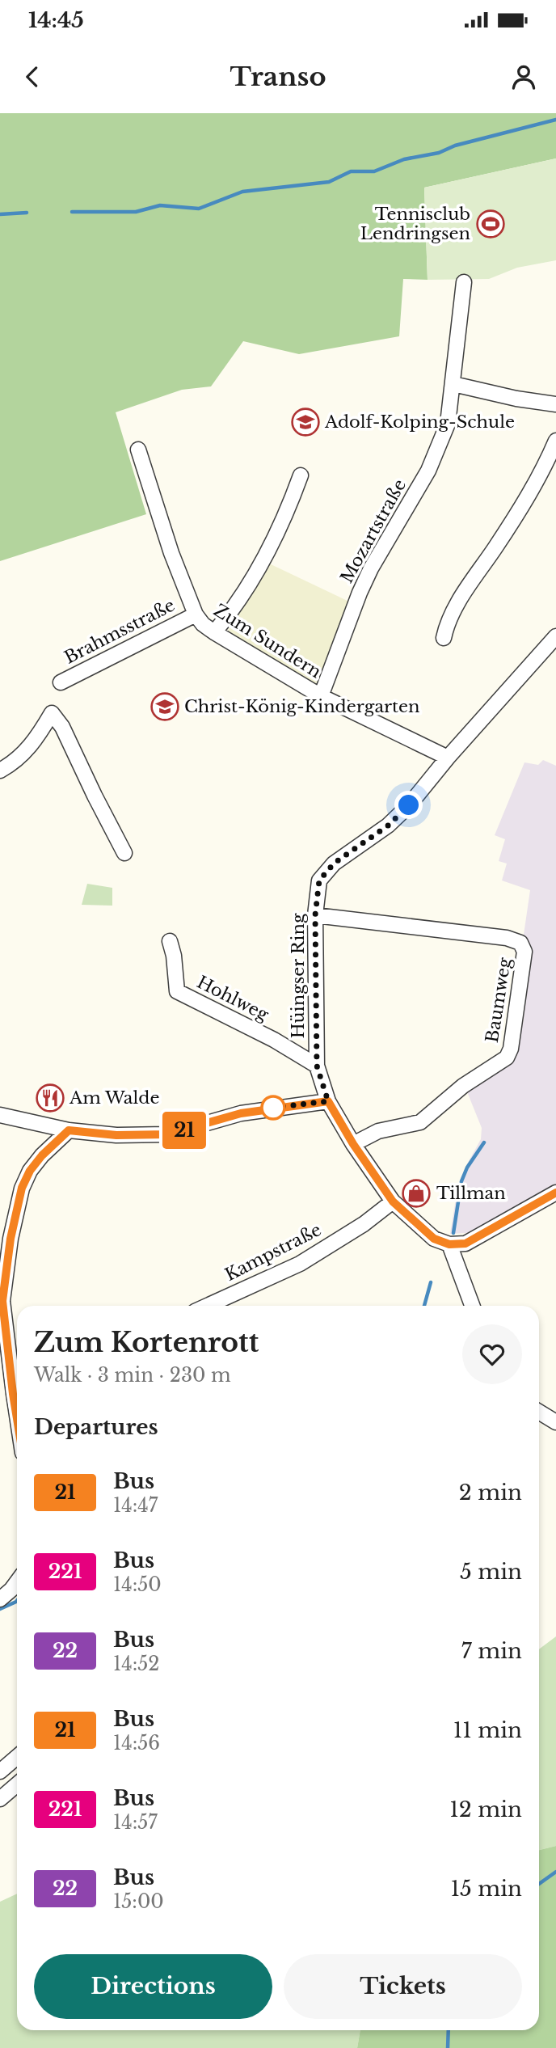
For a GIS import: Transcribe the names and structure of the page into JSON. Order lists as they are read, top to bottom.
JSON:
{
  "streets": {
    "street": [
      "Mozartstraße",
      "Brahmsstraße",
      "Zum Sundern",
      "Hüingser Ring",
      "Hohlweg",
      "Baumweg",
      "Kampstraße"
    ]
  },
  "crossings": [
    ["Mozartstraße", "Zum Sundern"],
    ["Brahmsstraße", "Zum Sundern"],
    ["Zum Sundern", "Hüingser Ring"],
    ["Hüingser Ring", "Hohlweg"],
    ["Hüingser Ring", "Baumweg"],
    ["Hüingser Ring", "Kampstraße"]
  ],
  "places": {
    "sports": ["Tennisclub Lendringsen"],
    "school or university": ["Adolf-Kolping-Schule", "Christ-König-Kindergarten"],
    "restaurant": ["Am Walde"],
    "shop": ["Tillman"]
  },
  "lines": ["bus line 21"],
  "page": {
    "status": "14:45",
    "header": "Transo",
    "on_map": "21",
    "heading": [
      ["Zum Kortenrott", "Walk · 3 min · 230 m"],
      "Departures"
    ],
    "list": [
      {
        "mark": "21",
        "name": "Bus",
        "note": "14:47",
        "value": "2 min"
      },
      {
        "mark": "221",
        "name": "Bus",
        "note": "14:50",
        "value": "5 min"
      },
      {
        "mark": "22",
        "name": "Bus",
        "note": "14:52",
        "value": "7 min"
      },
      {
        "mark": "21",
        "name": "Bus",
        "note": "14:56",
        "value": "11 min"
      },
      {
        "mark": "221",
        "name": "Bus",
        "note": "14:57",
        "value": "12 min"
      },
      {
        "mark": "22",
        "name": "Bus",
        "note": "15:00",
        "value": "15 min"
      }
    ],
    "buttons": ["Directions", "Tickets"]
  }
}
